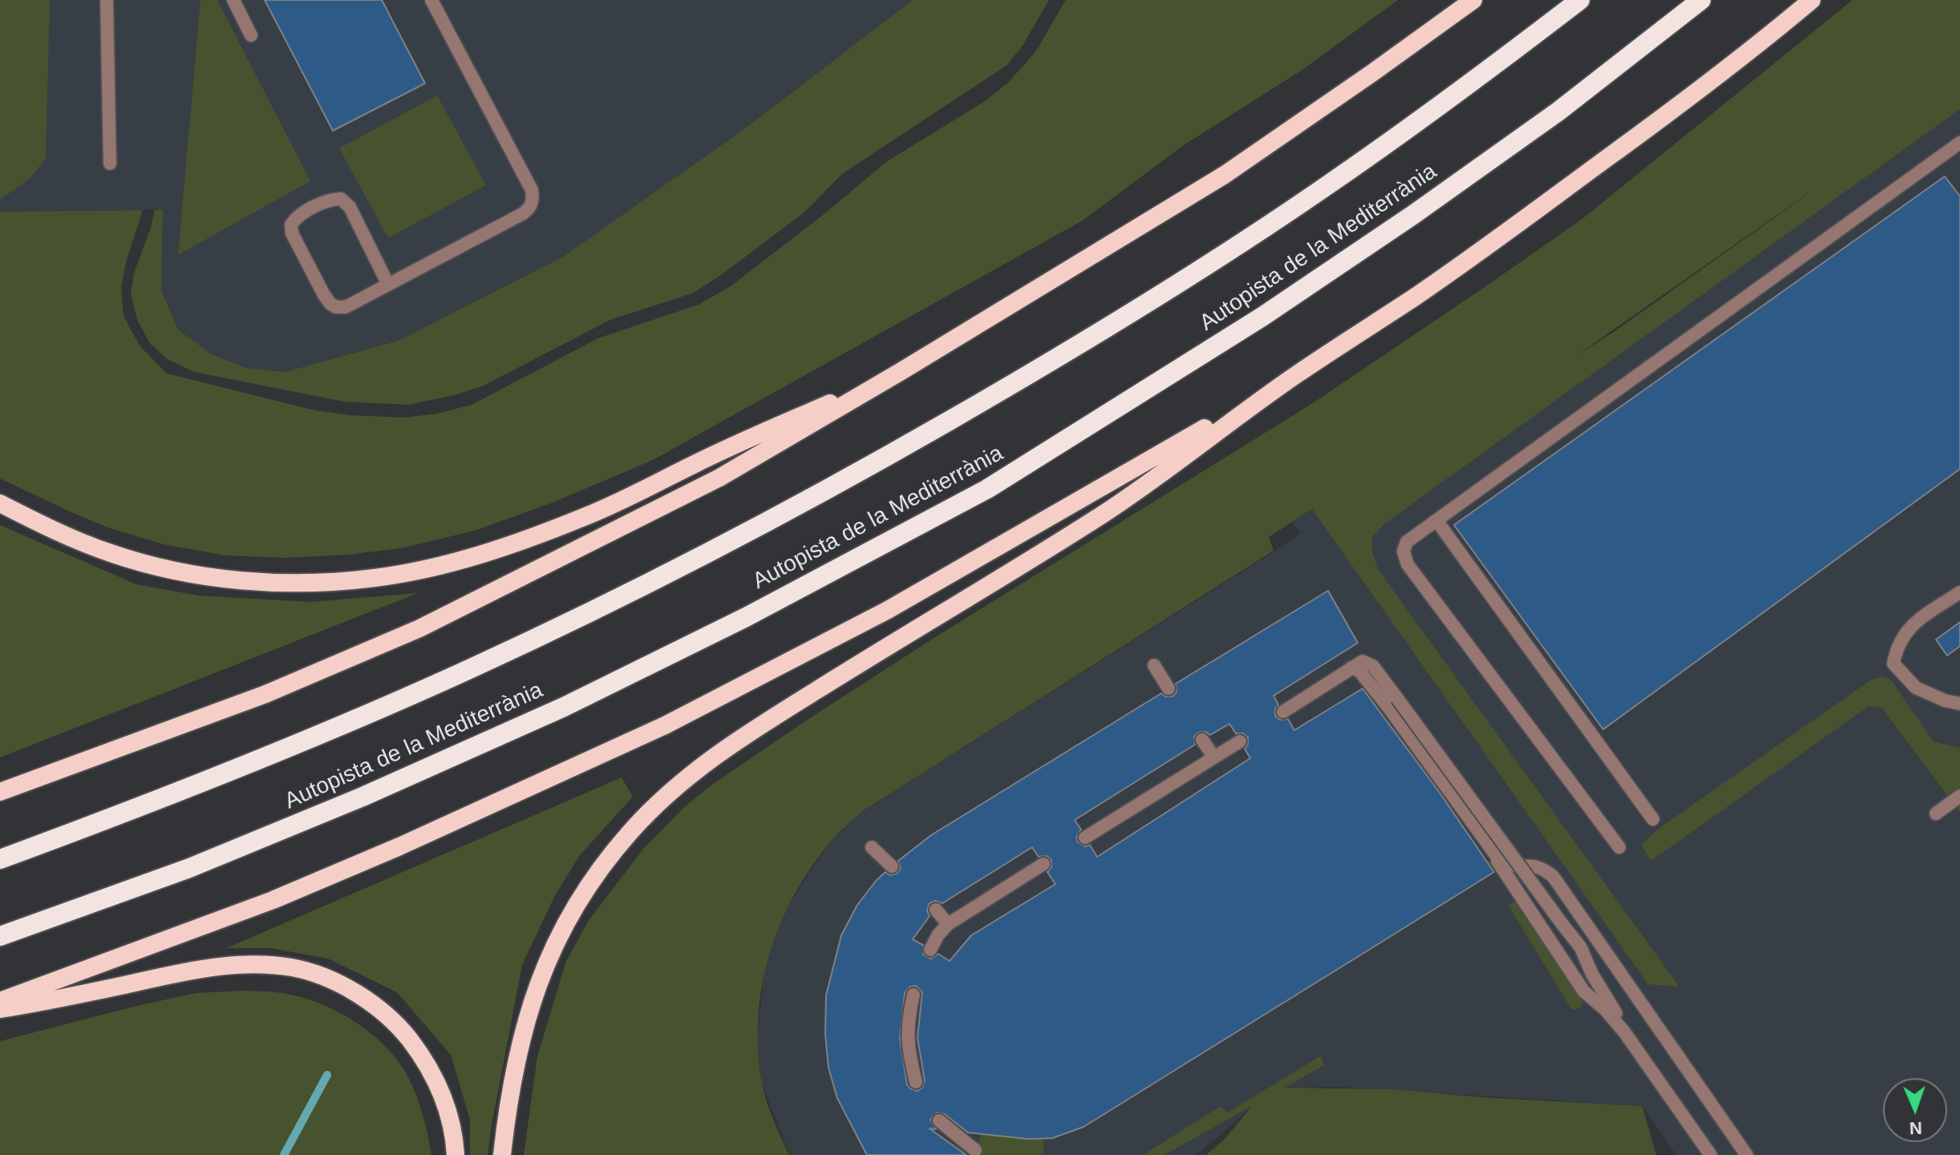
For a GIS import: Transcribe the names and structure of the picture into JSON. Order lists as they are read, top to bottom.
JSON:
{
  "streets": {
    "highway": ["Autopista de la Mediterrània"]
  },
  "north": "bottom"
}
